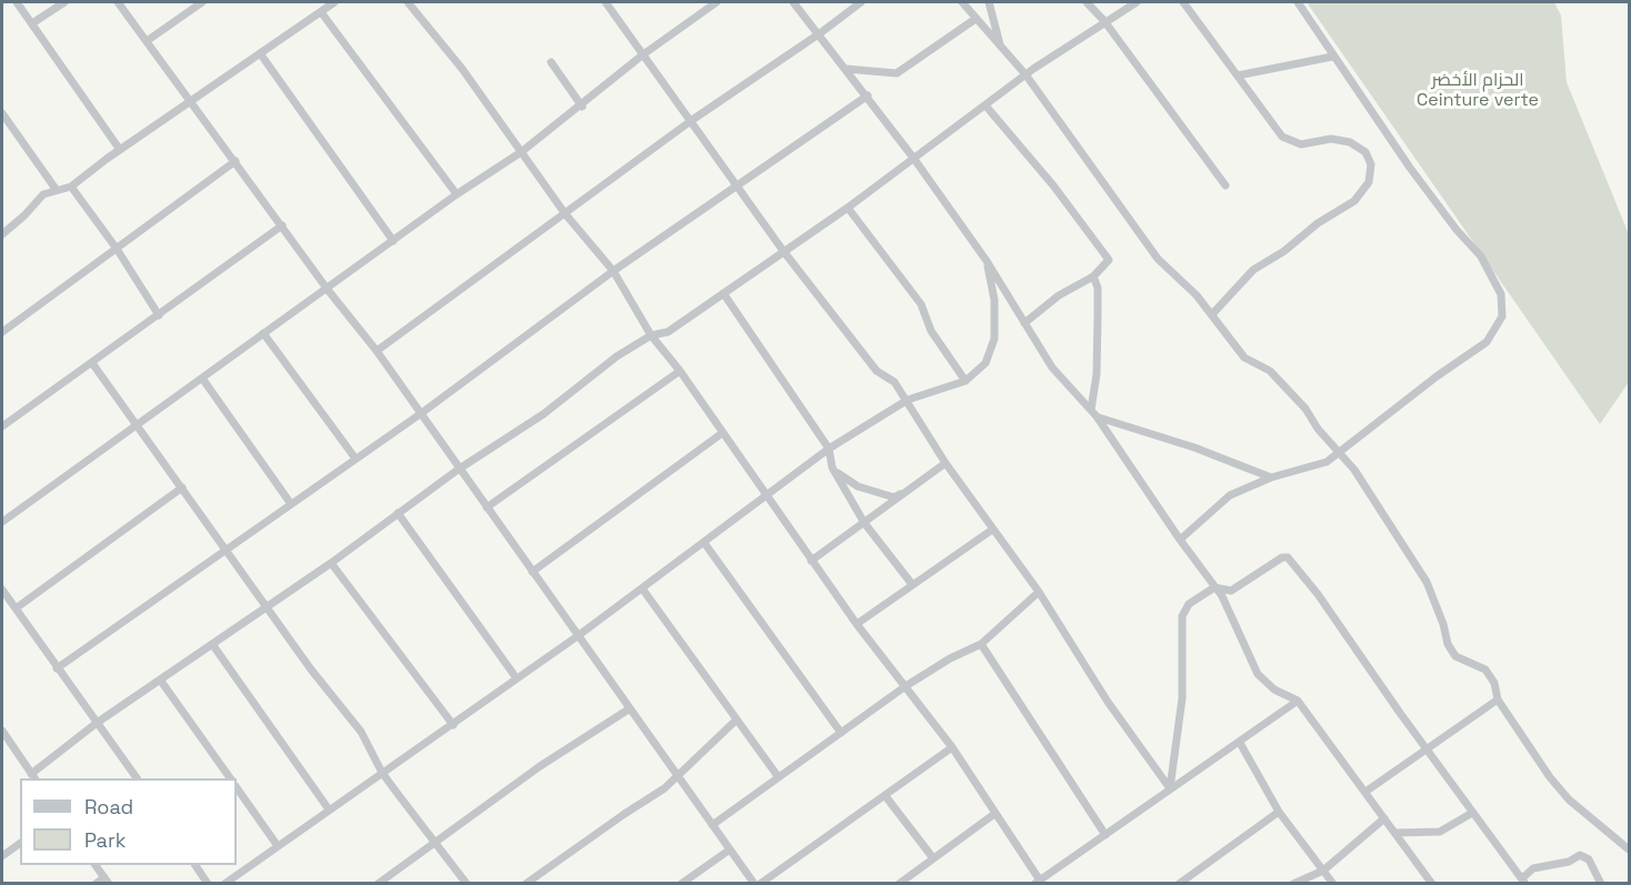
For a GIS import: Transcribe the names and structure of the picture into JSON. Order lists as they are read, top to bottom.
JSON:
{
  "parks": ["الحزام الأخضر Ceinture verte"],
  "legend": ["Road", "Park"]
}
